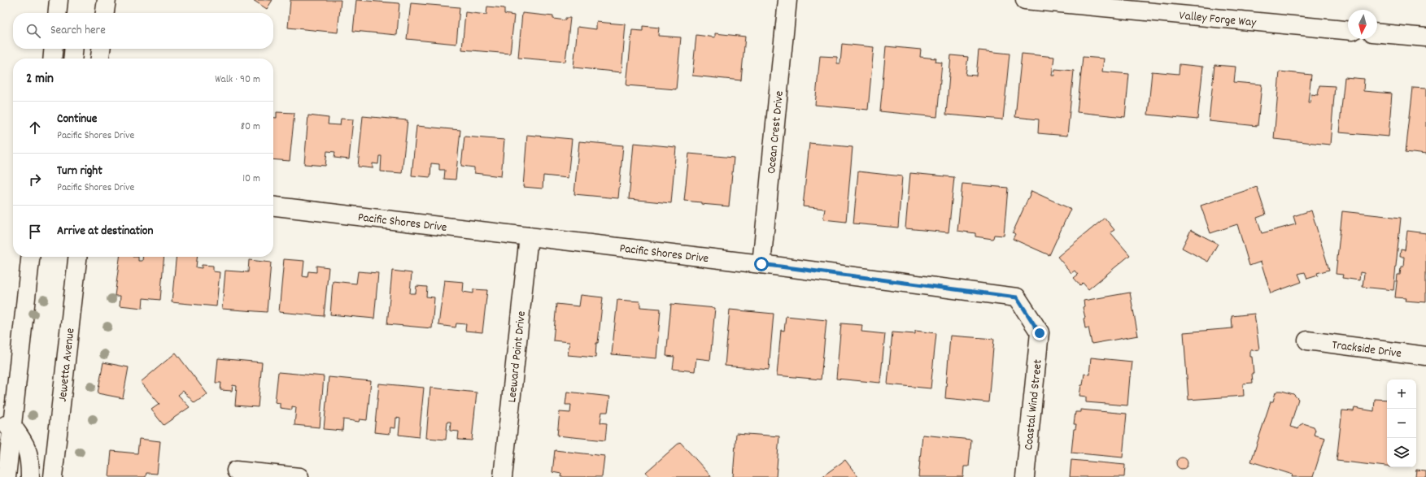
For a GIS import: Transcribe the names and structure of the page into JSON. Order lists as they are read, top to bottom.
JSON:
{
  "streets": {
    "street": [
      "Valley Forge Way",
      "Ocean Crest Drive",
      "Pacific Shores Drive",
      "Trackside Drive",
      "Leeward Point Drive",
      "Jewetta Avenue",
      "Coastal Wind Street"
    ]
  },
  "crossings": [
    ["Ocean Crest Drive", "Pacific Shores Drive"],
    ["Pacific Shores Drive", "Leeward Point Drive"],
    ["Pacific Shores Drive", "Coastal Wind Street"]
  ],
  "north": "bottom",
  "page": {
    "search": "Search here",
    "heading": ["2 min", "Walk · 90 m"],
    "list": [
      ["Continue", "Pacific Shores Drive", "80 m"],
      ["Turn right", "Pacific Shores Drive", "10 m"],
      "Arrive at destination"
    ],
    "map_buttons": ["+", "−"]
  }
}
